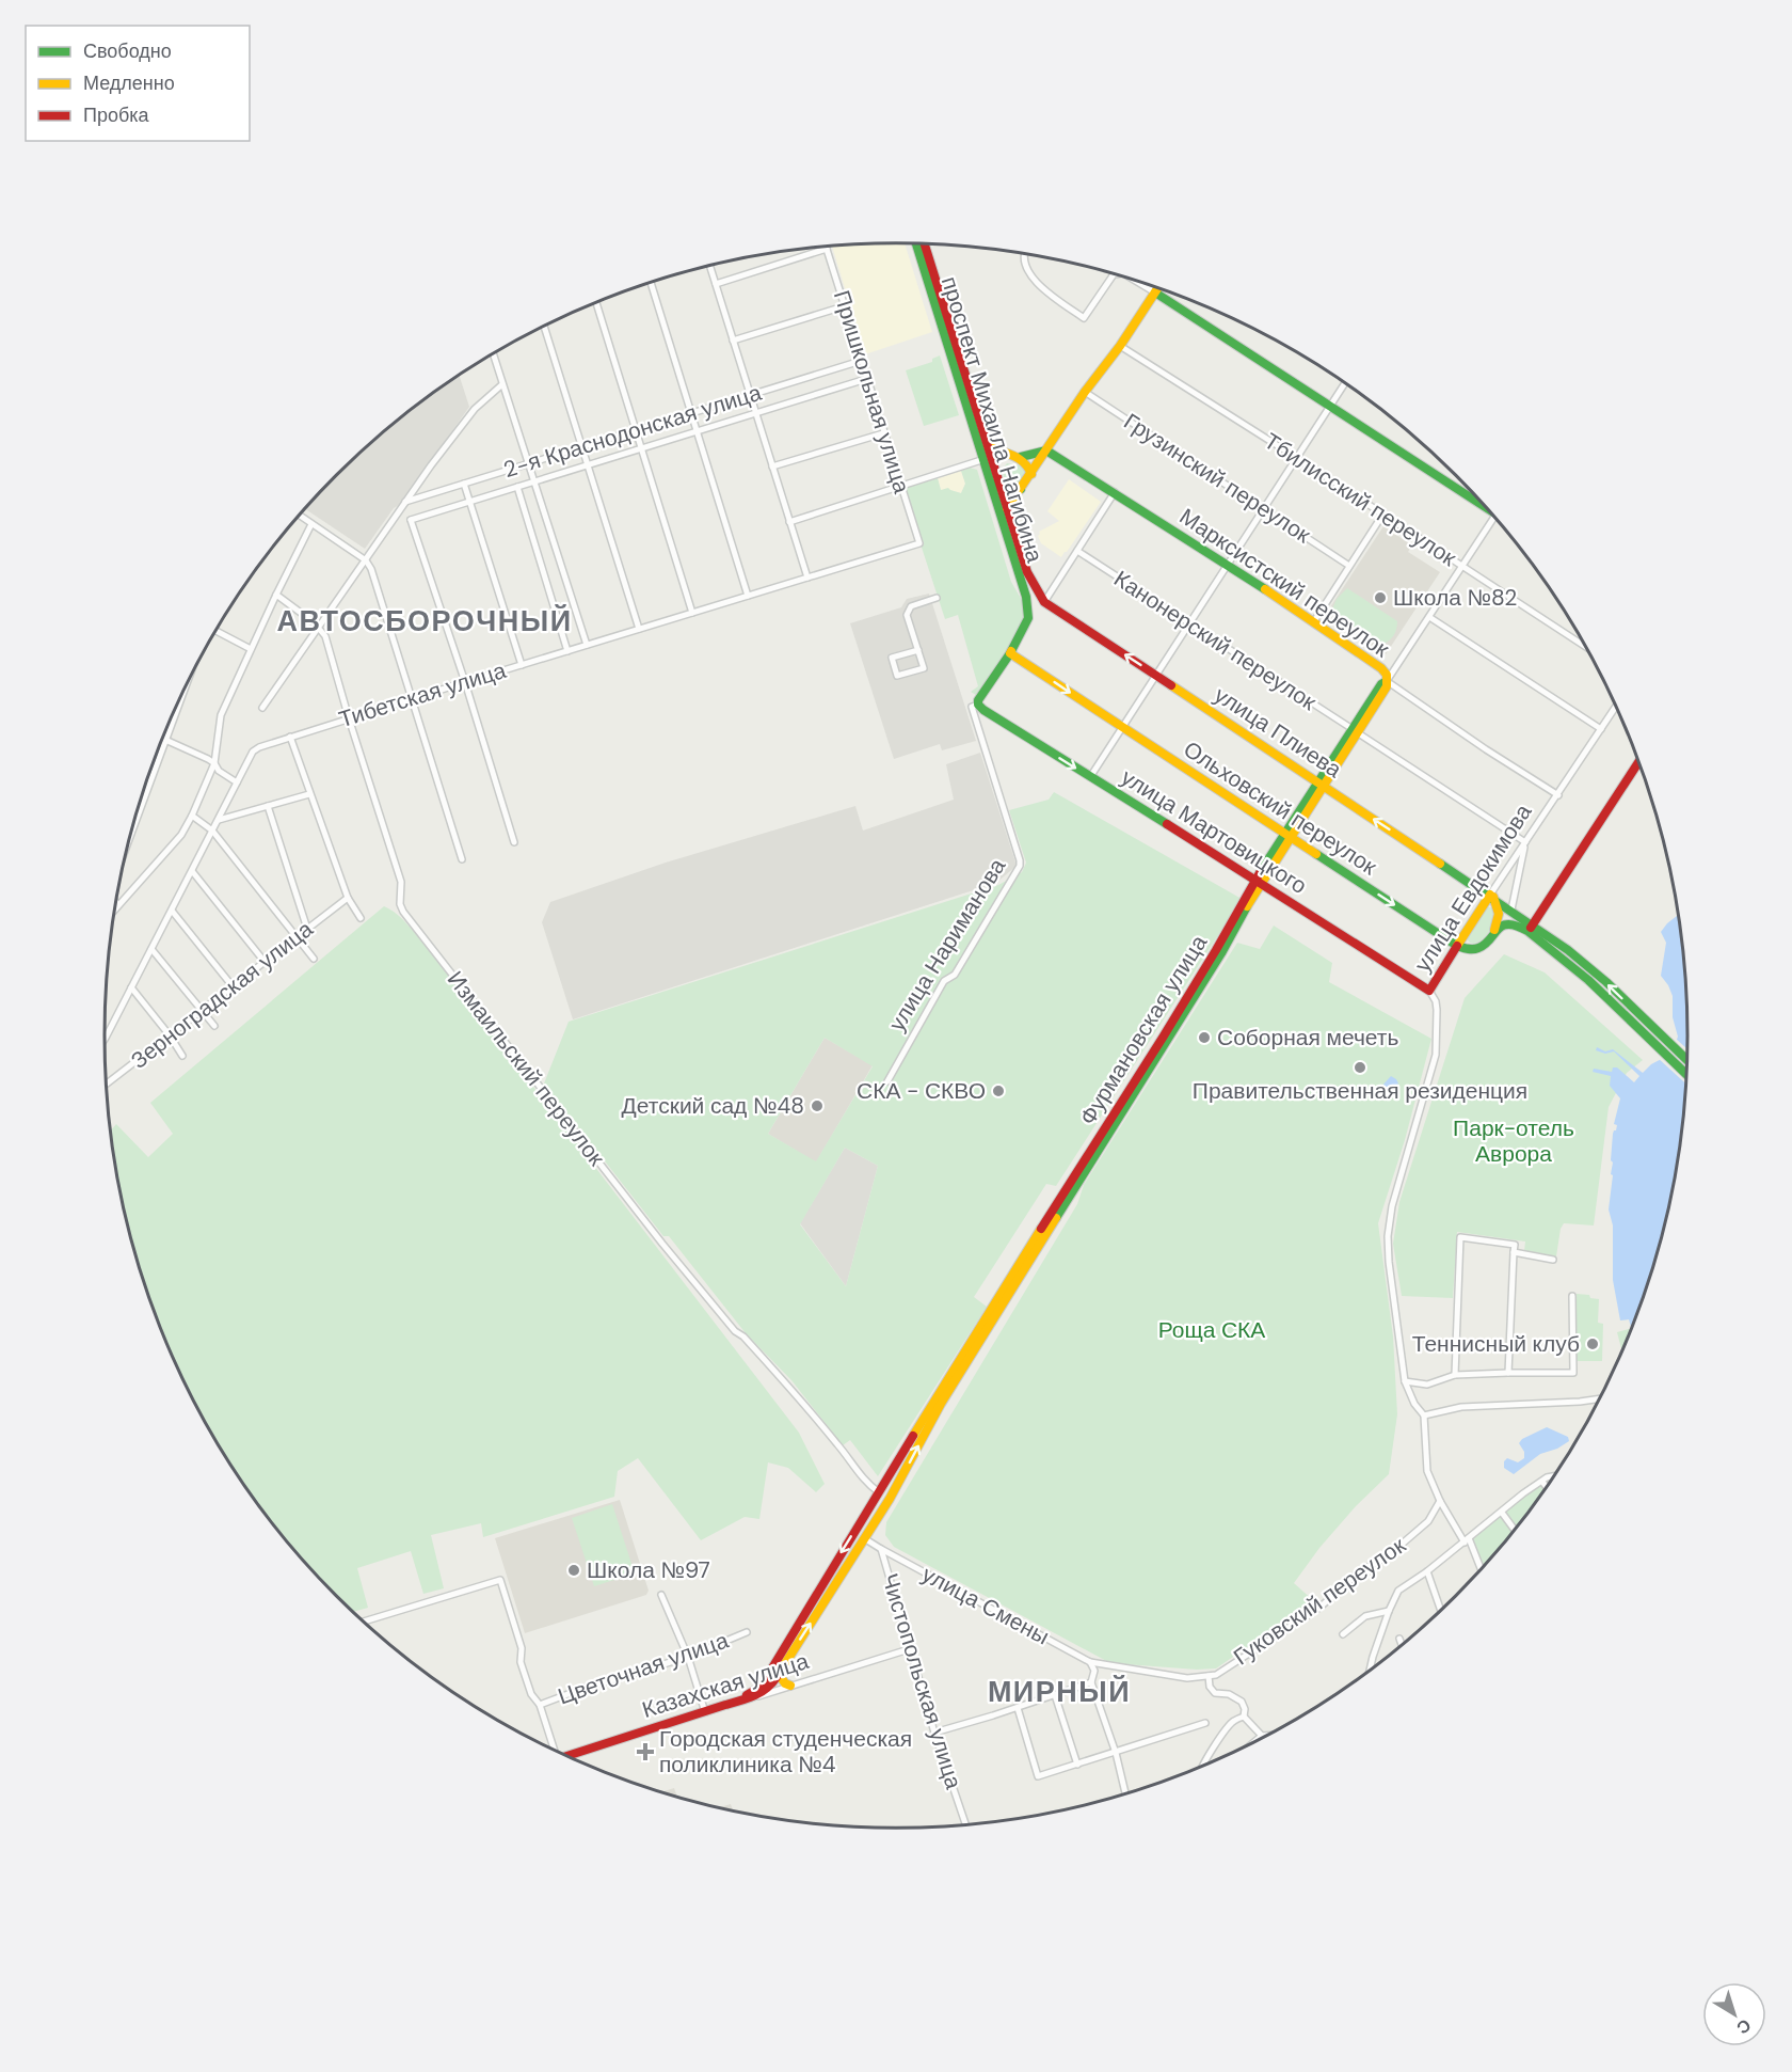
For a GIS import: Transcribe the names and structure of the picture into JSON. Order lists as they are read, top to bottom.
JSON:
{
  "streets": {
    "main road": [
      "проспект Михаила Нагибина",
      "Марксистский переулок",
      "улица Плиева",
      "Ольховский переулок",
      "улица Мартовицкого",
      "улица Евдокимова",
      "Фурмановская улица",
      "Казахская улица"
    ],
    "street": [
      "Пришкольная улица",
      "2-я Краснодонская улица",
      "Грузинский переулок",
      "Тбилисский переулок",
      "Канонерский переулок",
      "Тибетская улица",
      "улица Нариманова",
      "Зерноградская улица",
      "Измаильский переулок",
      "Гуковский переулок",
      "улица Смены",
      "Цветочная улица",
      "Чистопольская улица"
    ]
  },
  "crossings": [
    ["Пришкольная улица", "2-я Краснодонская улица"],
    ["Пришкольная улица", "Тибетская улица"],
    ["проспект Михаила Нагибина", "улица Плиева"],
    ["проспект Михаила Нагибина", "Ольховский переулок"],
    ["Тбилисский переулок", "Фурмановская улица"],
    ["Марксистский переулок", "улица Евдокимова"],
    ["Марксистский переулок", "Фурмановская улица"],
    ["Канонерский переулок", "улица Евдокимова"],
    ["Канонерский переулок", "Фурмановская улица"],
    ["Тибетская улица", "Измаильский переулок"],
    ["улица Плиева", "улица Евдокимова"],
    ["улица Плиева", "Фурмановская улица"],
    ["Ольховский переулок", "улица Евдокимова"],
    ["Ольховский переулок", "Фурмановская улица"],
    ["улица Мартовицкого", "улица Евдокимова"],
    ["улица Мартовицкого", "улица Нариманова"],
    ["улица Мартовицкого", "Фурмановская улица"],
    ["улица Евдокимова", "Гуковский переулок"],
    ["Гуковский переулок", "улица Смены"],
    ["улица Смены", "Чистопольская улица"],
    ["Чистопольская улица", "Казахская улица"]
  ],
  "one_way": ["улица Плиева", "Ольховский переулок"],
  "districts": ["АВТОСБОРОЧНЫЙ", "МИРНЫЙ"],
  "parks": ["Парк-отель Аврора", "Роща СКА"],
  "places": {
    "other": [
      "Школа №82",
      "Соборная мечеть",
      "Правительственная резиденция",
      "СКА - СКВО",
      "Детский сад №48",
      "Теннисный клуб",
      "Школа №97"
    ],
    "health": ["Городская студенческая поликлиника №4"]
  },
  "legend": ["Свободно", "Медленно", "Пробка"],
  "north": "bottom right"
}
